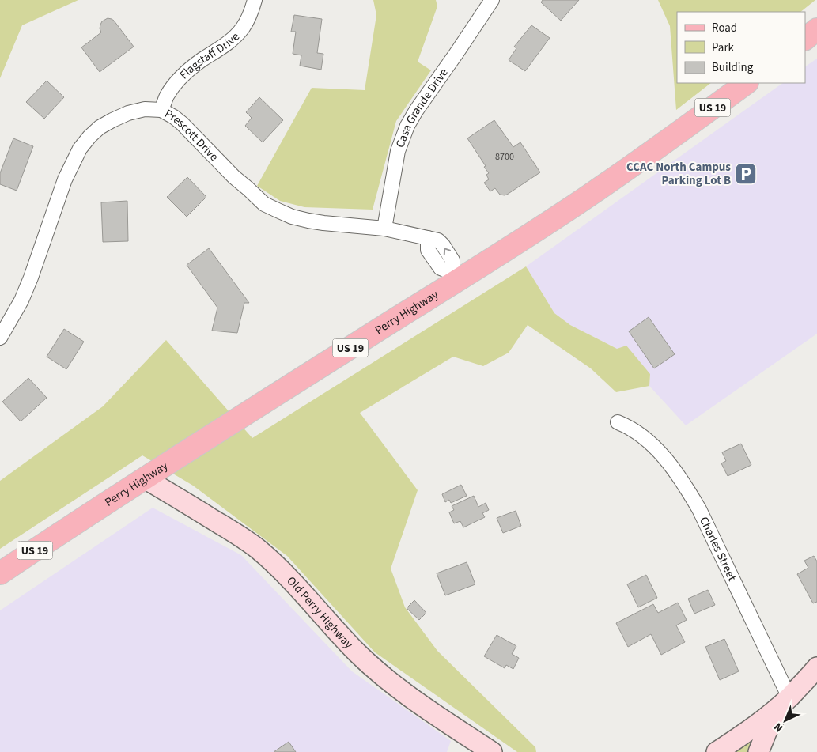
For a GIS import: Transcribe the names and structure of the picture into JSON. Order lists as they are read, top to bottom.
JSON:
{
  "streets": {
    "main road": ["US 19", "Perry Highway"],
    "street": [
      "Flagstaff Drive",
      "Casa Grande Drive",
      "Prescott Drive",
      "Charles Street",
      "Old Perry Highway"
    ]
  },
  "crossings": [
    ["Flagstaff Drive", "Prescott Drive"],
    ["Casa Grande Drive", "Prescott Drive"],
    ["Prescott Drive", "Perry Highway"],
    ["Perry Highway", "Old Perry Highway"]
  ],
  "places": {
    "parking": ["CCAC North Campus Parking Lot B"]
  },
  "house_numbers": ["8700"],
  "legend": ["Road", "Park", "Building"],
  "north": "bottom left"
}
